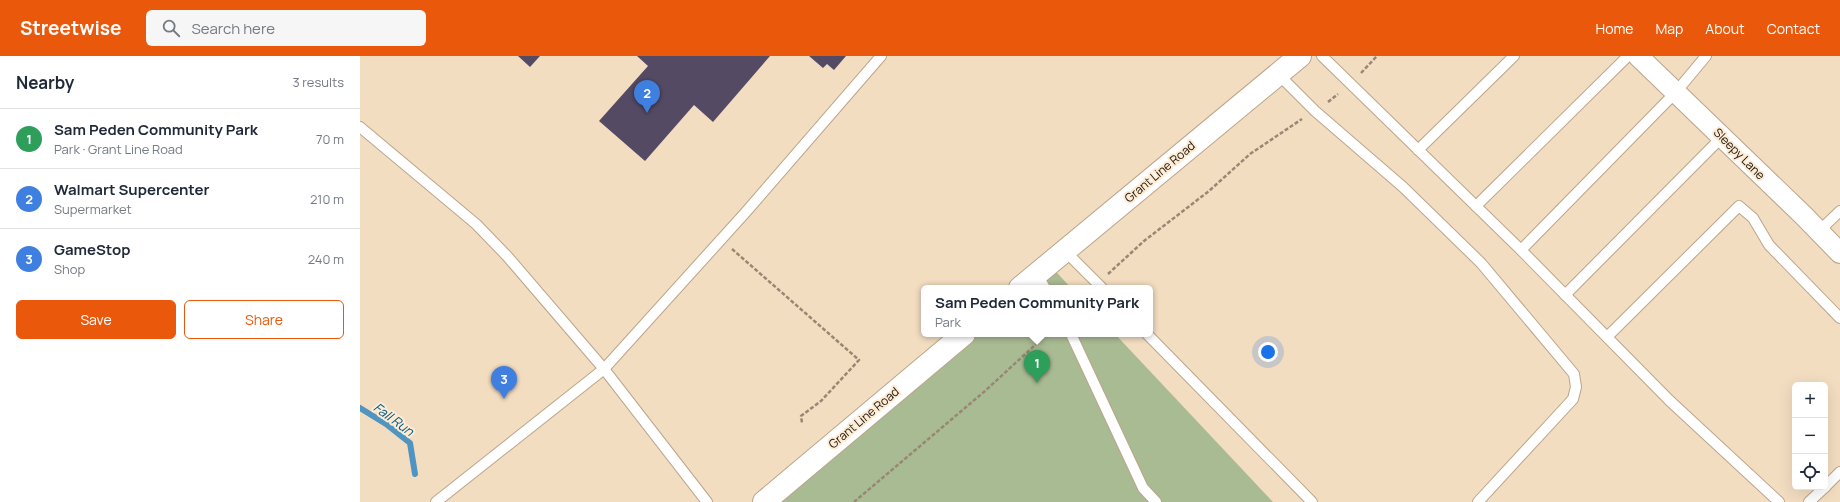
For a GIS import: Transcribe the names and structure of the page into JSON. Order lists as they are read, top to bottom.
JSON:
{
  "streets": {
    "main road": ["Grant Line Road"],
    "street": ["Sleepy Lane"]
  },
  "water": ["Fall Run"],
  "page": {
    "header": "Streetwise",
    "search": "Search here",
    "nav": [
      "Home",
      "Map",
      "About",
      "Contact"
    ],
    "heading": ["Nearby", "3 results"],
    "pins": ["2", "1", "3"],
    "list": [
      {
        "mark": "1",
        "name": "Sam Peden Community Park",
        "note": "Park · Grant Line Road",
        "value": "70 m"
      },
      {
        "mark": "2",
        "name": "Walmart Supercenter",
        "note": "Supermarket",
        "value": "210 m"
      },
      {
        "mark": "3",
        "name": "GameStop",
        "note": "Shop",
        "value": "240 m"
      }
    ],
    "popup": ["Sam Peden Community Park", "Park"],
    "buttons": ["Save", "Share"],
    "map_buttons": ["+", "−"]
  }
}
